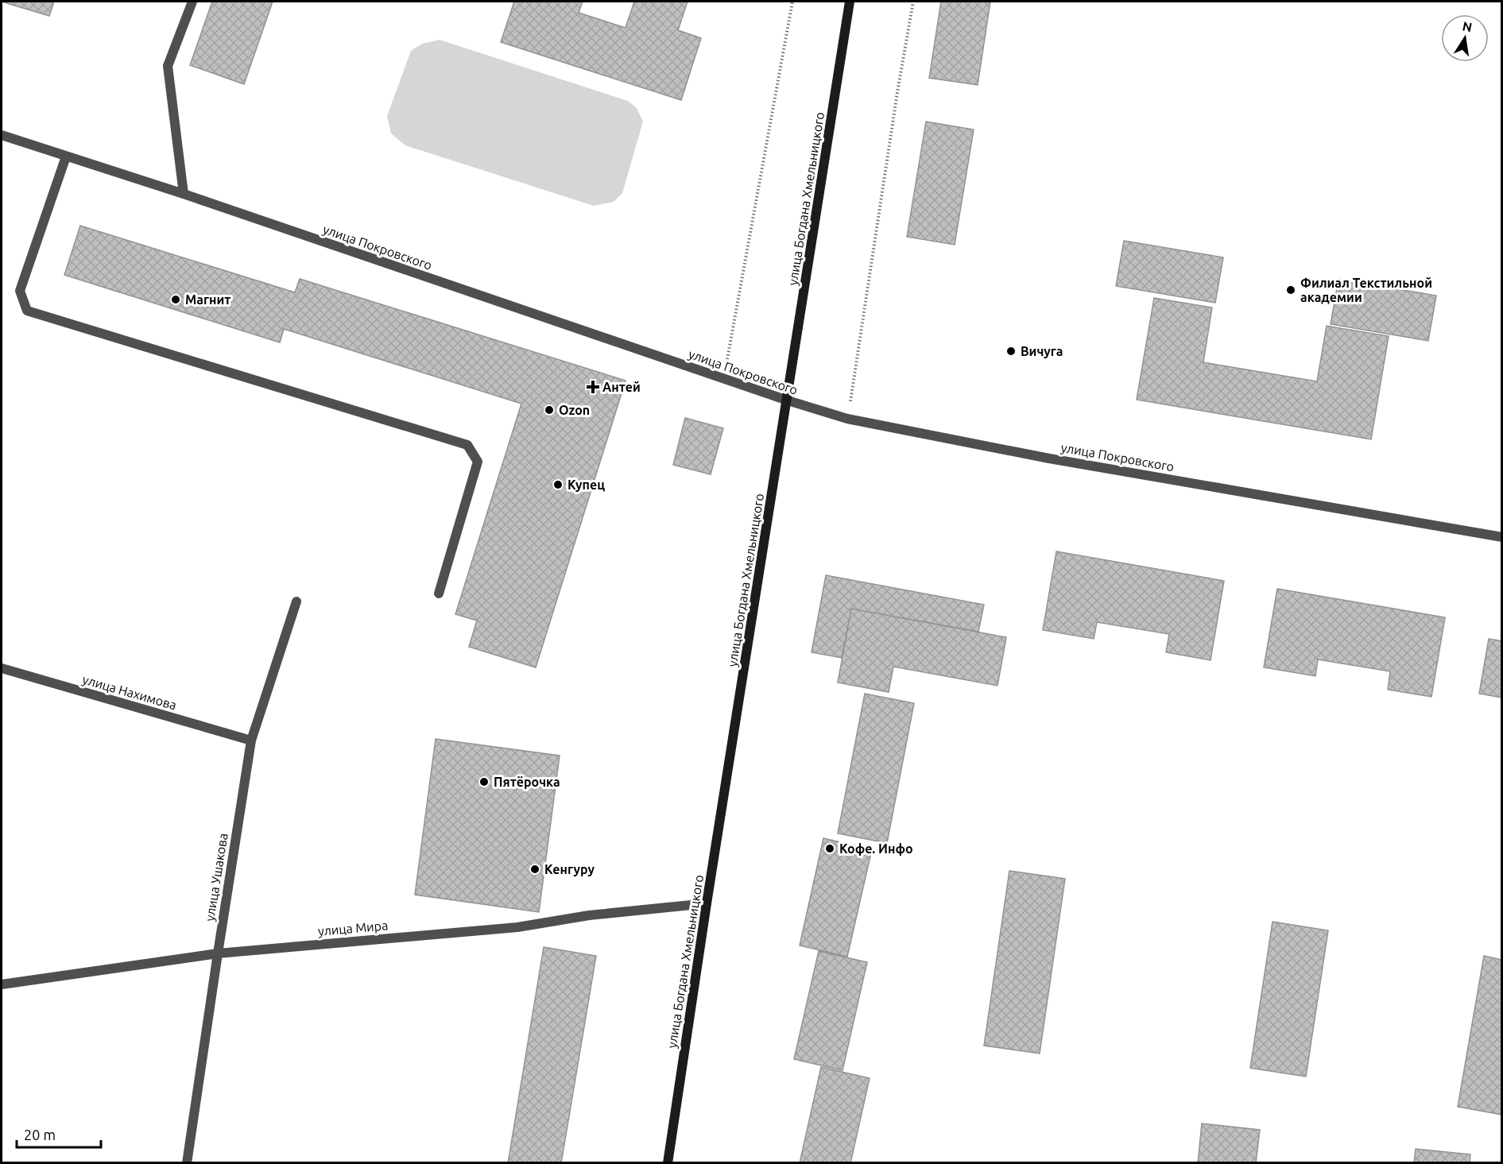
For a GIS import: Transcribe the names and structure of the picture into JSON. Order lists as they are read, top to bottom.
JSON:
{
  "streets": {
    "street": [
      "улица Богдана Хмельницкого",
      "улица Покровского",
      "улица Нахимова",
      "улица Ушакова",
      "улица Мира"
    ]
  },
  "crossings": [
    ["улица Богдана Хмельницкого", "улица Покровского"],
    ["улица Богдана Хмельницкого", "улица Мира"],
    ["улица Нахимова", "улица Ушакова"],
    ["улица Ушакова", "улица Мира"]
  ],
  "places": {
    "other": [
      "Филиал Текстильной академии",
      "Магнит",
      "Вичуга",
      "Ozon",
      "Купец",
      "Пятёрочка",
      "Кофе. Инфо",
      "Кенгуру"
    ],
    "health": ["Антей"]
  },
  "scale_bar": "20 m",
  "north": "top"
}
